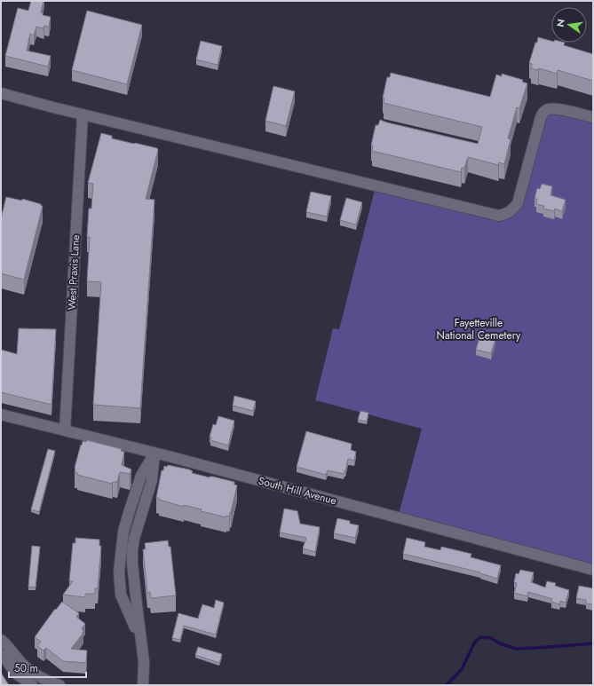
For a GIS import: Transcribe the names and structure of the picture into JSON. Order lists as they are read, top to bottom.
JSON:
{
  "streets": {
    "street": ["West Praxis Lane", "South Hill Avenue"]
  },
  "crossings": [
    ["West Praxis Lane", "South Hill Avenue"]
  ],
  "parks": ["Fayetteville National Cemetery"],
  "scale_bar": "50 m",
  "north": "left"
}
